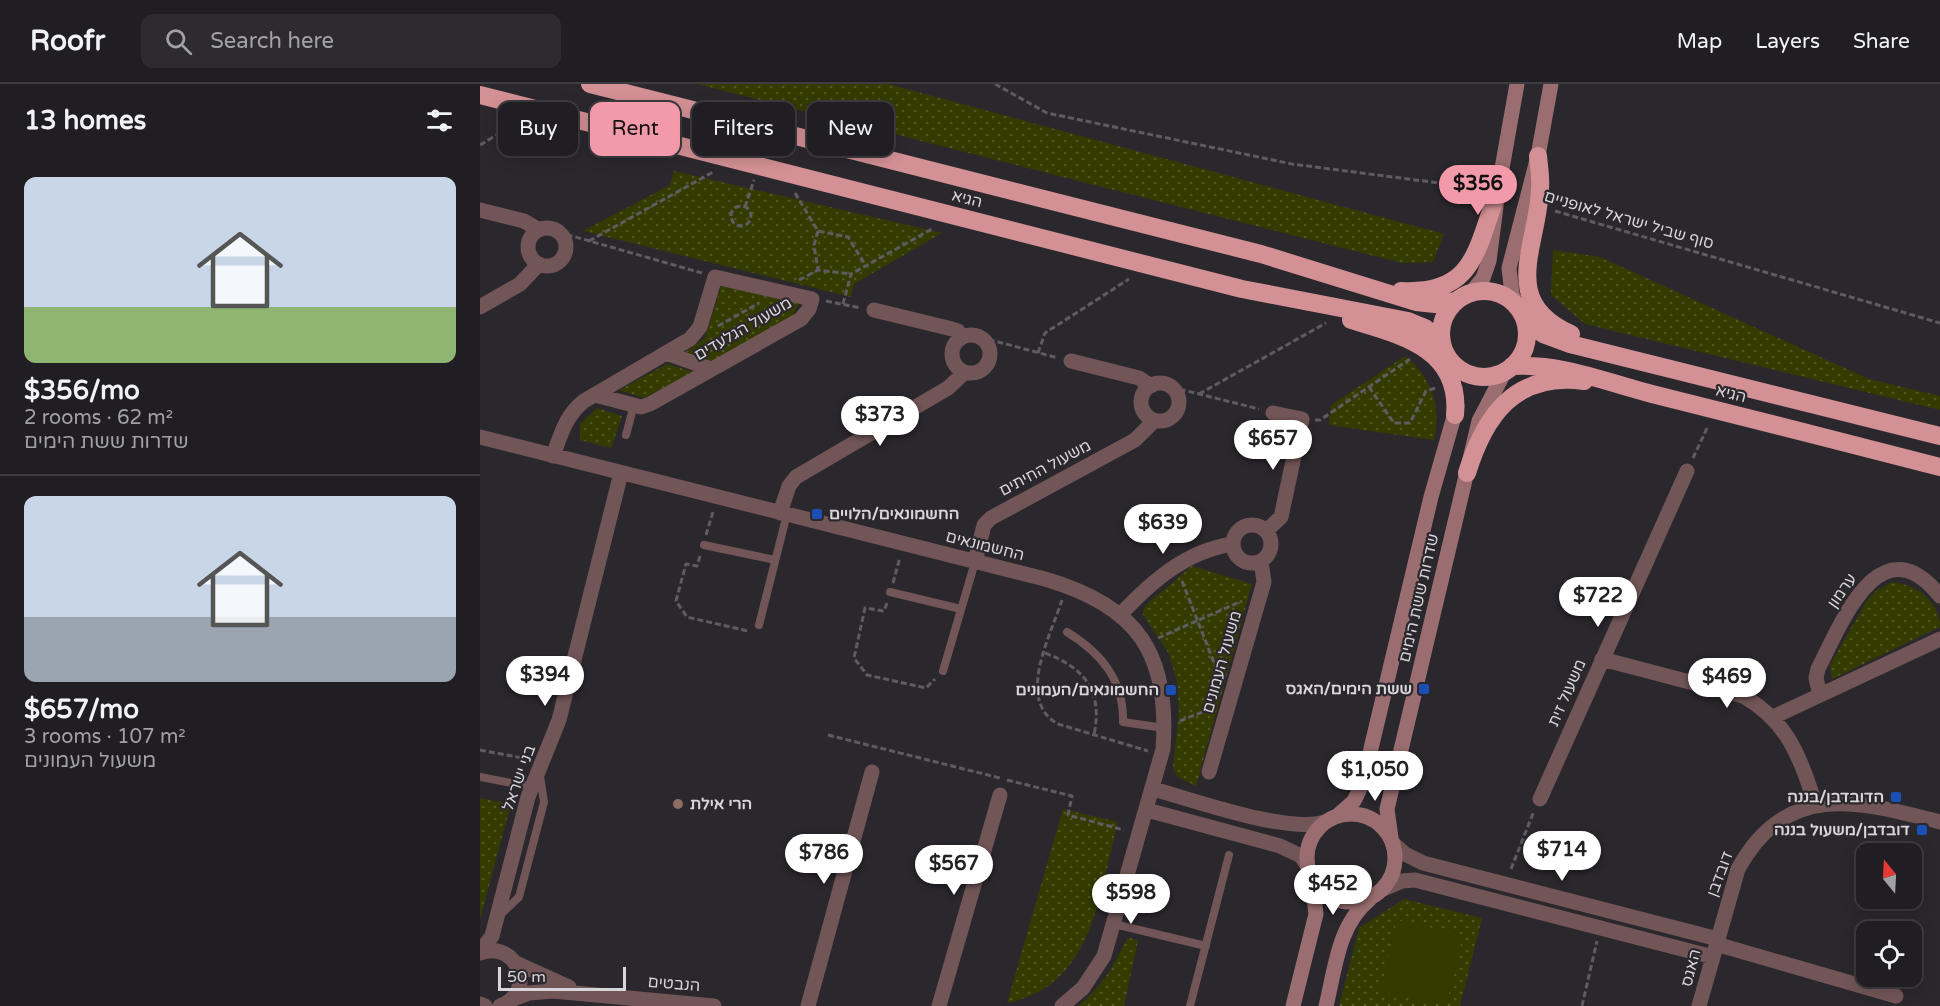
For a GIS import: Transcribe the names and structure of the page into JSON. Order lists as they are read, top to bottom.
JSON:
{
  "streets": {
    "highway": ["הגיא"],
    "street": [
      "משעול הגלעדים",
      "משעול החיתים",
      "החשמונאים",
      "ערמון",
      "שדרות ששת הימים",
      "משעול העמונים",
      "משעול זית",
      "בני ישראל",
      "דובדבן",
      "האגס",
      "הנבטים"
    ],
    "path": ["סוף שביל ישראל לאופניים"]
  },
  "crossings": [
    ["הגיא", "שדרות ששת הימים"],
    ["משעול הגלעדים", "החשמונאים"],
    ["משעול החיתים", "החשמונאים"],
    ["החשמונאים", "בני ישראל"],
    ["בני ישראל", "הנבטים"],
    ["דובדבן", "האגס"]
  ],
  "places": {
    "transit": [
      "החשמונאים/הלויים",
      "ששת הימים/האגס",
      "החשמונאים/העמונים",
      "הדובדבן/בננה",
      "דובדבן/משעול בננה"
    ],
    "other": ["הרי אילת"]
  },
  "scale_bar": "50 m",
  "north": "top",
  "page": {
    "header": "Roofr",
    "search": "Search here",
    "nav": ["Map", "Layers", "Share"],
    "heading": "13 homes",
    "chip": [
      "Buy",
      "Rent",
      "Filters",
      "New"
    ],
    "list": [
      {
        "name": "$356/mo",
        "note": "2 rooms · 62 m² · שדרות ששת הימים"
      },
      {
        "name": "$657/mo",
        "note": "3 rooms · 107 m² · משעול העמונים"
      }
    ],
    "price": [
      "$356",
      "$373",
      "$657",
      "$639",
      "$722",
      "$394",
      "$469",
      "$1,050",
      "$714",
      "$786",
      "$567",
      "$452",
      "$598"
    ],
    "scale": "50 m"
  }
}
